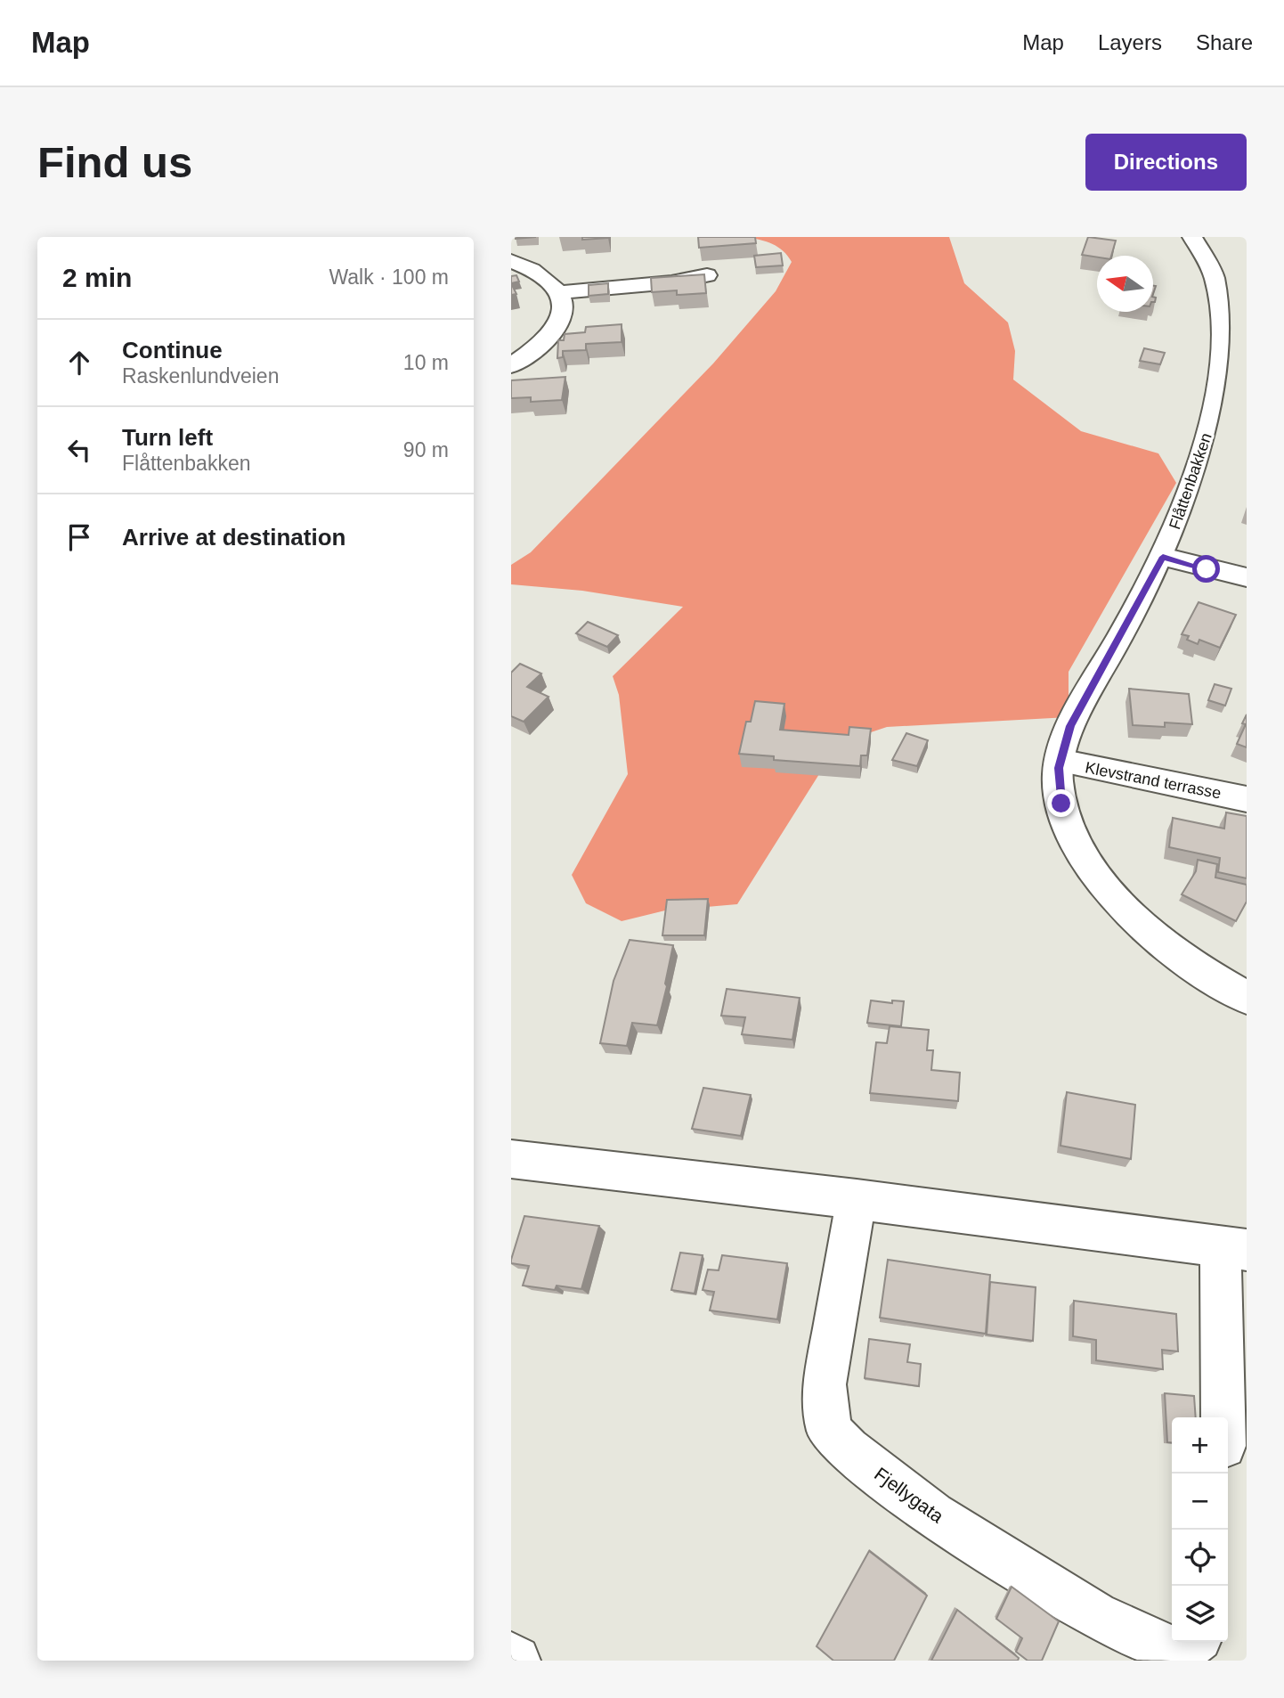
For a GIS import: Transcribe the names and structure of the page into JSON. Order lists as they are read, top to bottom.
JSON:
{
  "streets": {
    "main road": ["Flåttenbakken", "Klevstrand terrasse", "Fjellygata"]
  },
  "crossings": [
    ["Flåttenbakken", "Klevstrand terrasse"]
  ],
  "north": "left",
  "page": {
    "header": "Map",
    "nav": ["Map", "Layers", "Share"],
    "buttons": "Directions",
    "title": "Find us",
    "heading": ["2 min", "Walk · 100 m"],
    "list": [
      ["Continue", "Raskenlundveien", "10 m"],
      ["Turn left", "Flåttenbakken", "90 m"],
      "Arrive at destination"
    ],
    "map_buttons": ["+", "−"]
  }
}
